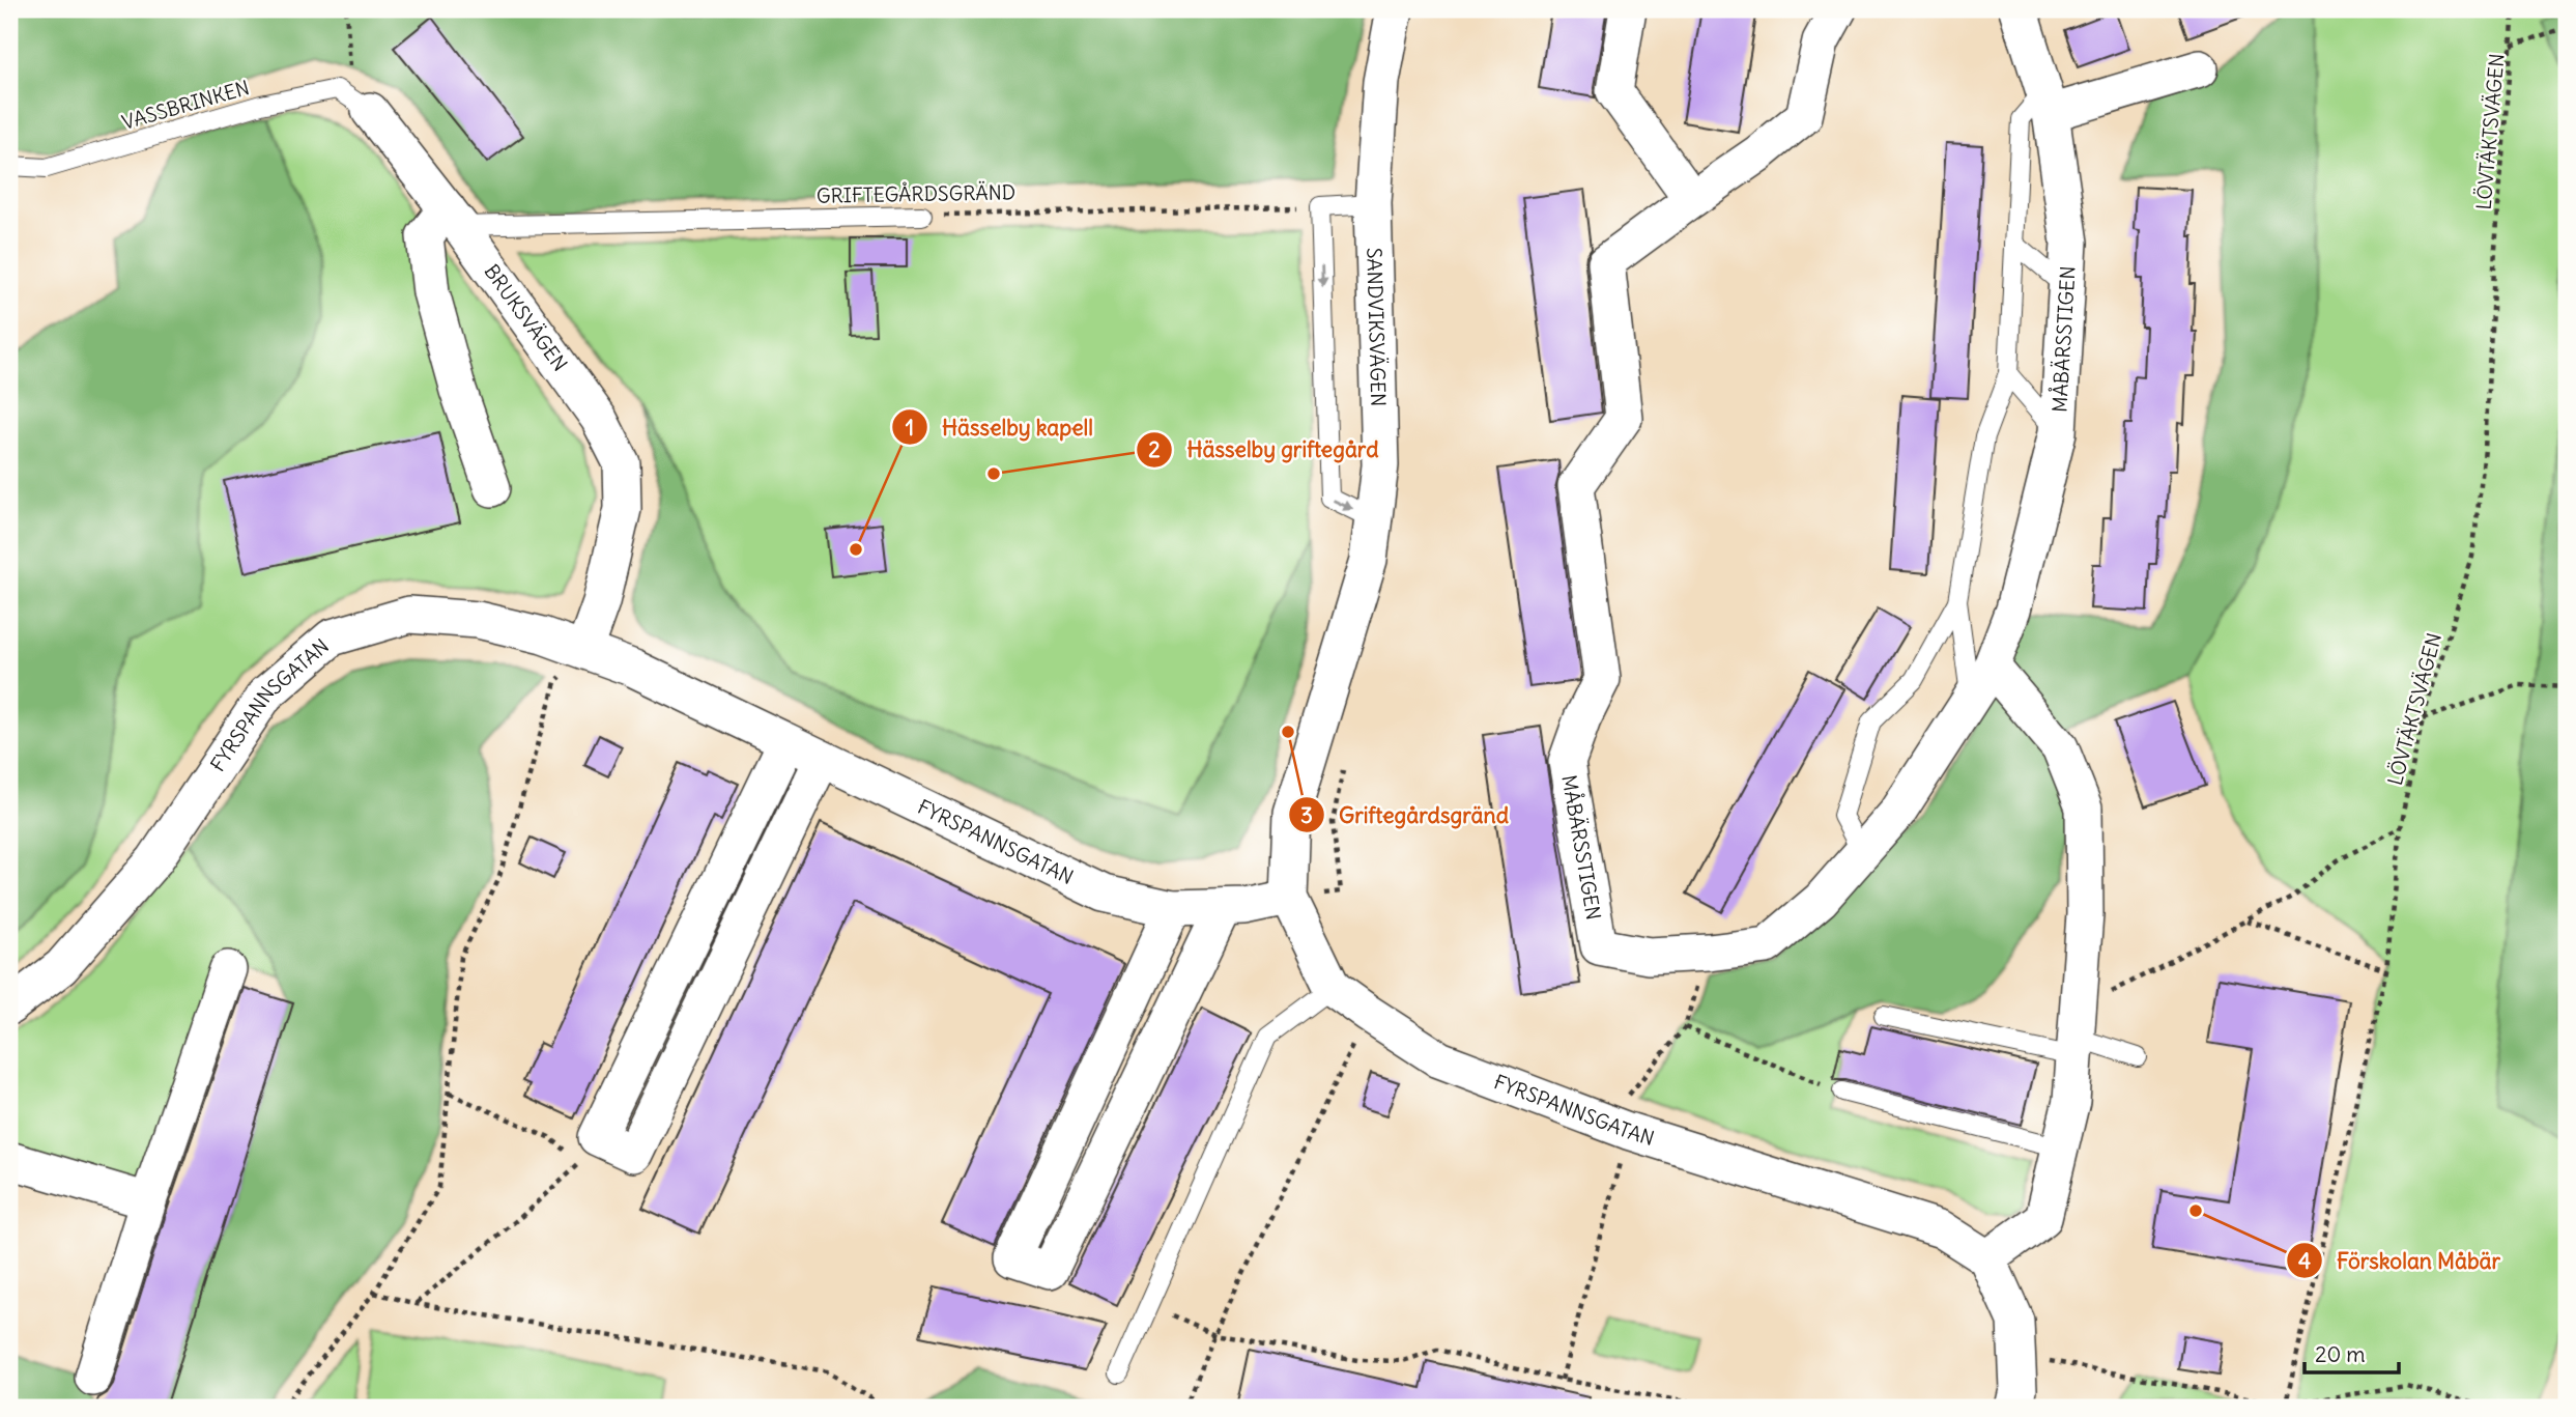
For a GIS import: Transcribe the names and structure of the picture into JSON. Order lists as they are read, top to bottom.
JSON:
{
  "streets": {
    "street": [
      "BRUKSVÄGEN",
      "SANDVIKSVÄGEN",
      "MÅBÄRSSTIGEN",
      "FYRSPANNSGATAN"
    ],
    "lane": ["VASSBRINKEN", "GRIFTEGÅRDSGRÄND"],
    "path": ["LÖVTÄKTSVÄGEN"]
  },
  "crossings": [
    ["VASSBRINKEN", "BRUKSVÄGEN"],
    ["GRIFTEGÅRDSGRÄND", "BRUKSVÄGEN"],
    ["BRUKSVÄGEN", "FYRSPANNSGATAN"],
    ["SANDVIKSVÄGEN", "FYRSPANNSGATAN"]
  ],
  "places": [
    "Hässelby griftegård",
    "Hässelby kapell",
    "Griftegårdsgränd",
    "Förskolan Måbär"
  ],
  "scale_bar": "20 m"
}
